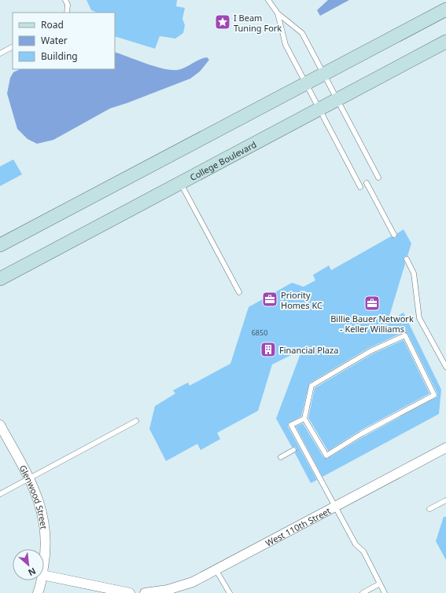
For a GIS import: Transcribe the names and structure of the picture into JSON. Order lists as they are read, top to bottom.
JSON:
{
  "streets": {
    "main road": ["College Boulevard"],
    "street": ["Glenwood Street", "West 110th Street"]
  },
  "places": {
    "place": ["I Beam Tuning Fork"],
    "office": ["Priority Homes KC", "Billie Bauer Network - Keller Williams"],
    "building": ["Financial Plaza"]
  },
  "house_numbers": ["6850"],
  "legend": ["Road", "Water", "Building"],
  "north": "bottom right"
}
